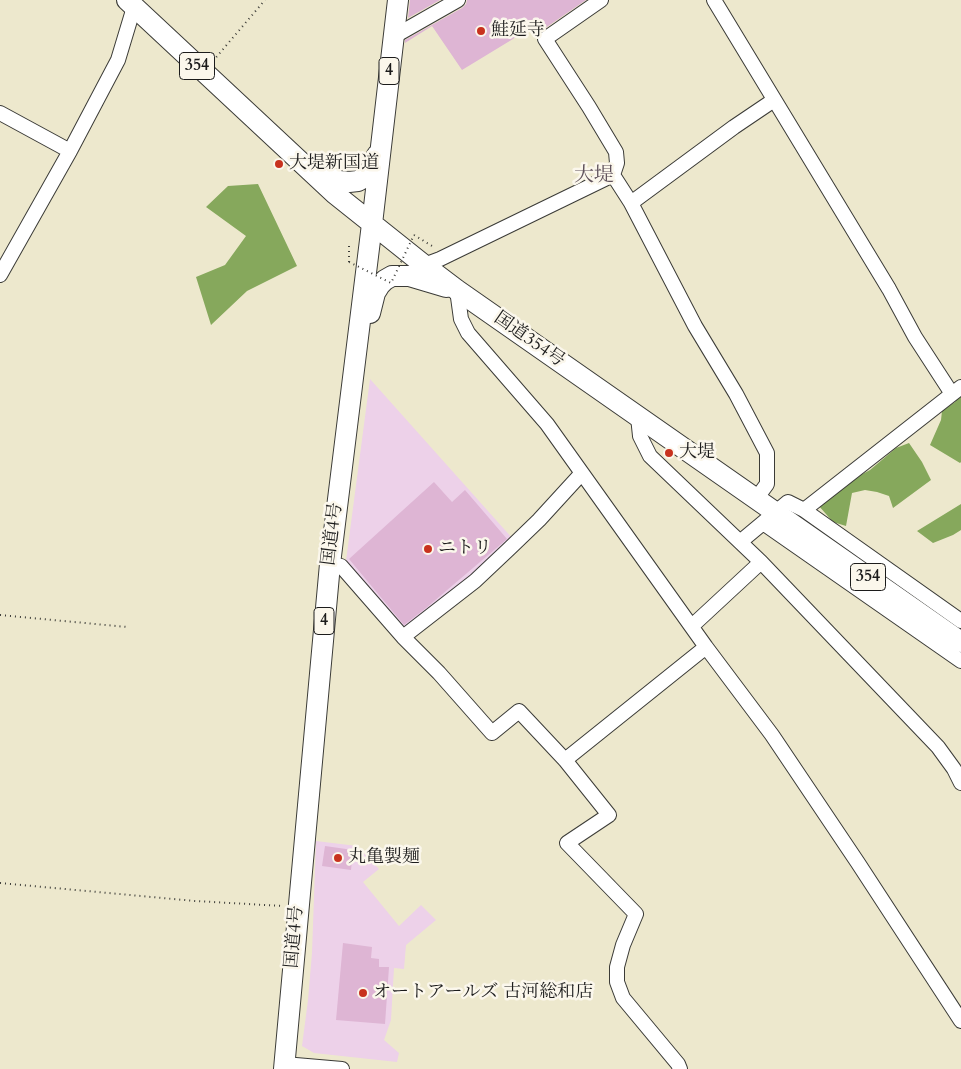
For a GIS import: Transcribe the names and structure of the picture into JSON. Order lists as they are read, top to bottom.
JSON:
{
  "streets": {
    "highway": [
      "354",
      "4",
      "国道354号",
      "国道4号"
    ]
  },
  "crossings": [
    ["国道354号", "国道4号"]
  ],
  "districts": ["大堤"],
  "places": [
    "鮭延寺",
    "大堤新国道",
    "大堤",
    "ニトリ",
    "丸亀製麺",
    "オートアールズ 古河総和店"
  ]
}
